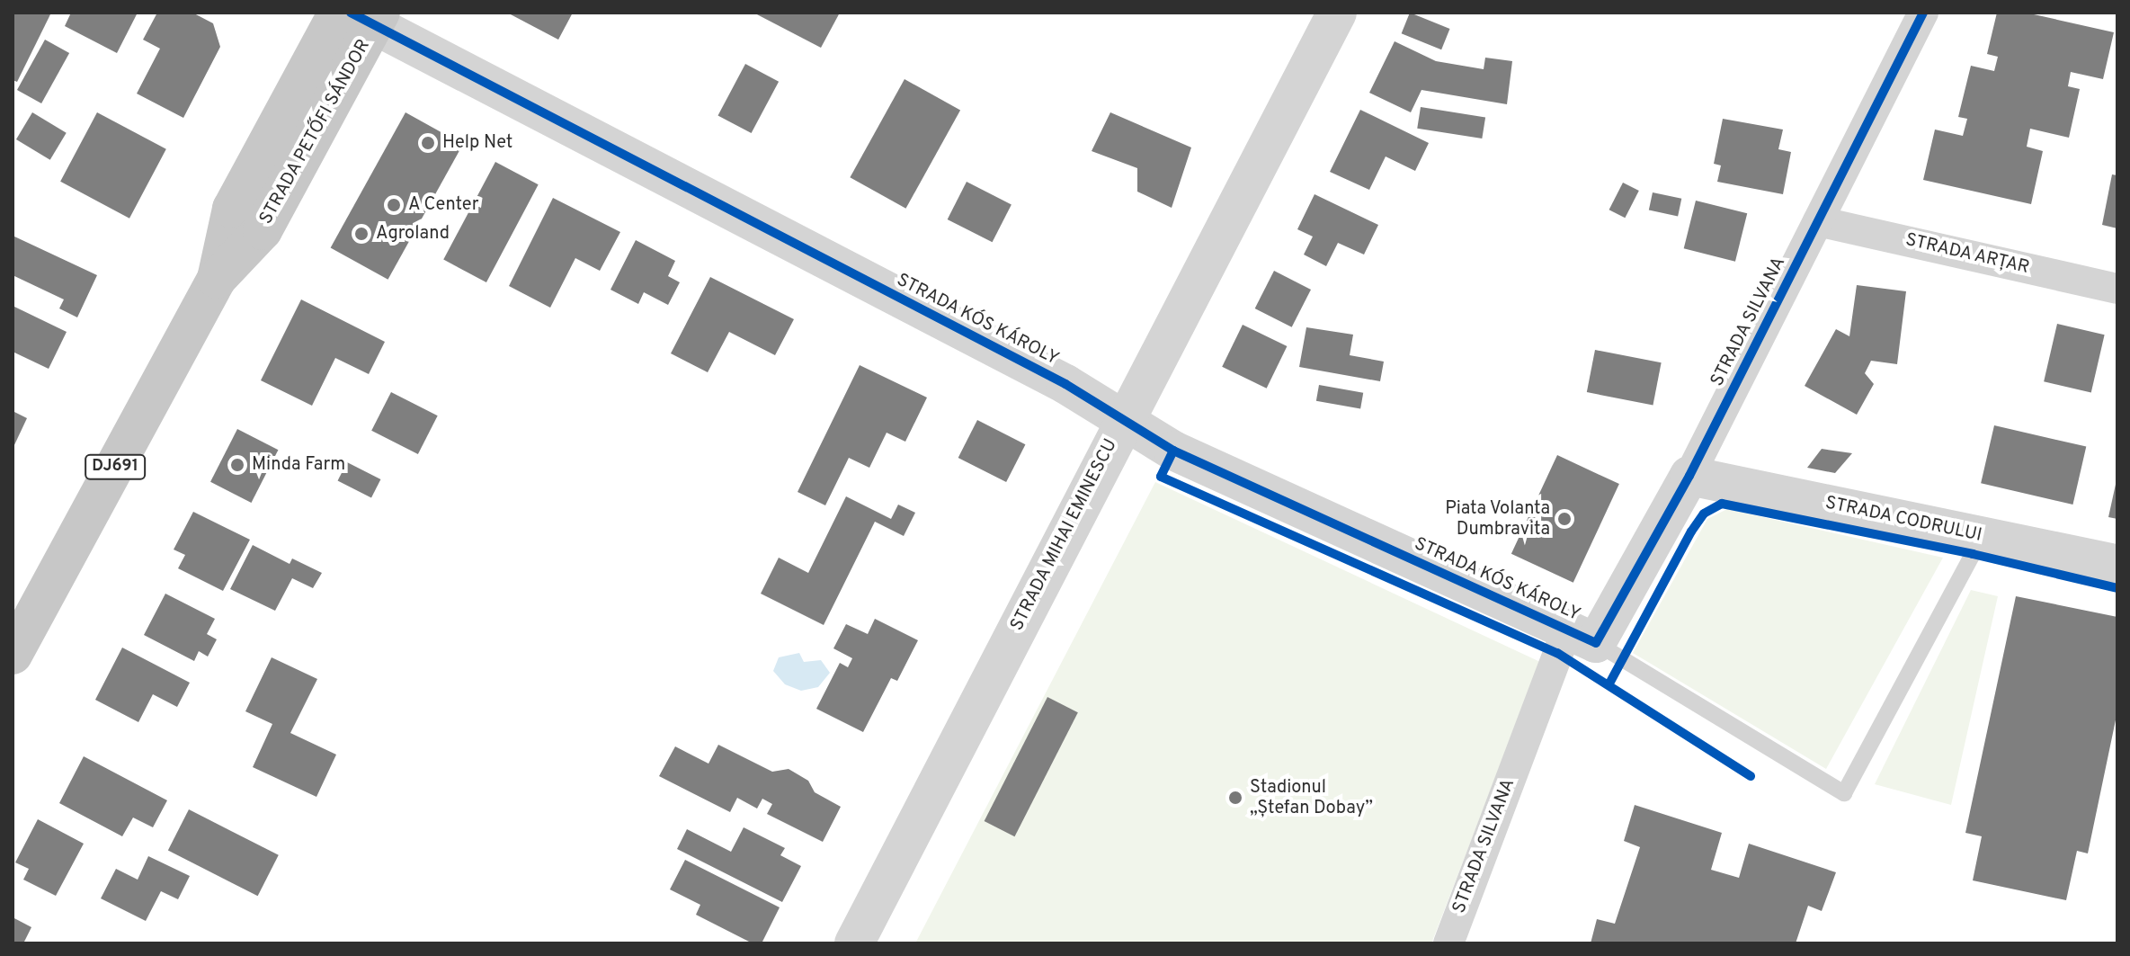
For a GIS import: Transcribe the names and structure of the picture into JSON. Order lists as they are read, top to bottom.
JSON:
{
  "streets": {
    "main road": ["STRADA PETŐFI SÁNDOR", "DJ691"],
    "street": [
      "STRADA ARȚAR",
      "STRADA KÓS KÁROLY",
      "STRADA SILVANA",
      "STRADA CODRULUI",
      "STRADA MIHAI EMINESCU"
    ]
  },
  "crossings": [
    ["STRADA PETŐFI SÁNDOR", "STRADA KÓS KÁROLY"],
    ["STRADA ARȚAR", "STRADA SILVANA"],
    ["STRADA KÓS KÁROLY", "STRADA SILVANA"],
    ["STRADA KÓS KÁROLY", "STRADA CODRULUI"],
    ["STRADA KÓS KÁROLY", "STRADA MIHAI EMINESCU"],
    ["STRADA SILVANA", "STRADA CODRULUI"]
  ],
  "places": [
    "Help Net",
    "A Center",
    "Agroland",
    "Minda Farm",
    "Piata Volanta Dumbravita",
    "Stadionul „Ștefan Dobay”"
  ]
}
